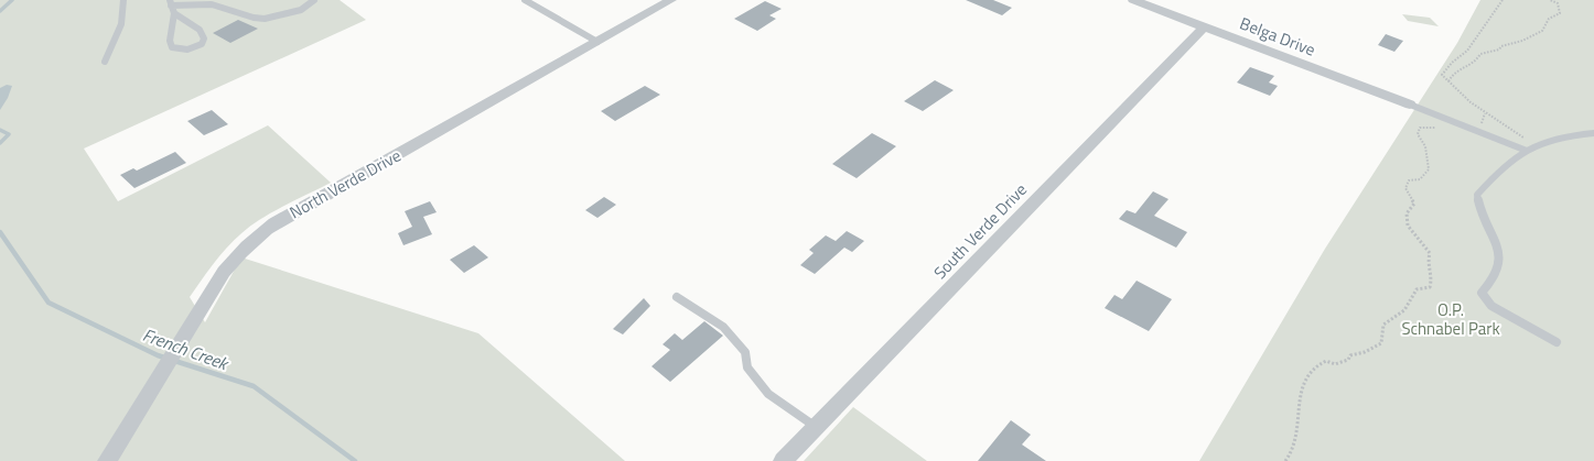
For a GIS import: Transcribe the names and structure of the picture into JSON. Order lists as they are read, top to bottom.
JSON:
{
  "streets": {
    "street": ["Belga Drive", "North Verde Drive", "South Verde Drive"]
  },
  "crossings": [
    ["Belga Drive", "South Verde Drive"]
  ],
  "water": ["French Creek"],
  "parks": ["O.P. Schnabel Park"]
}
